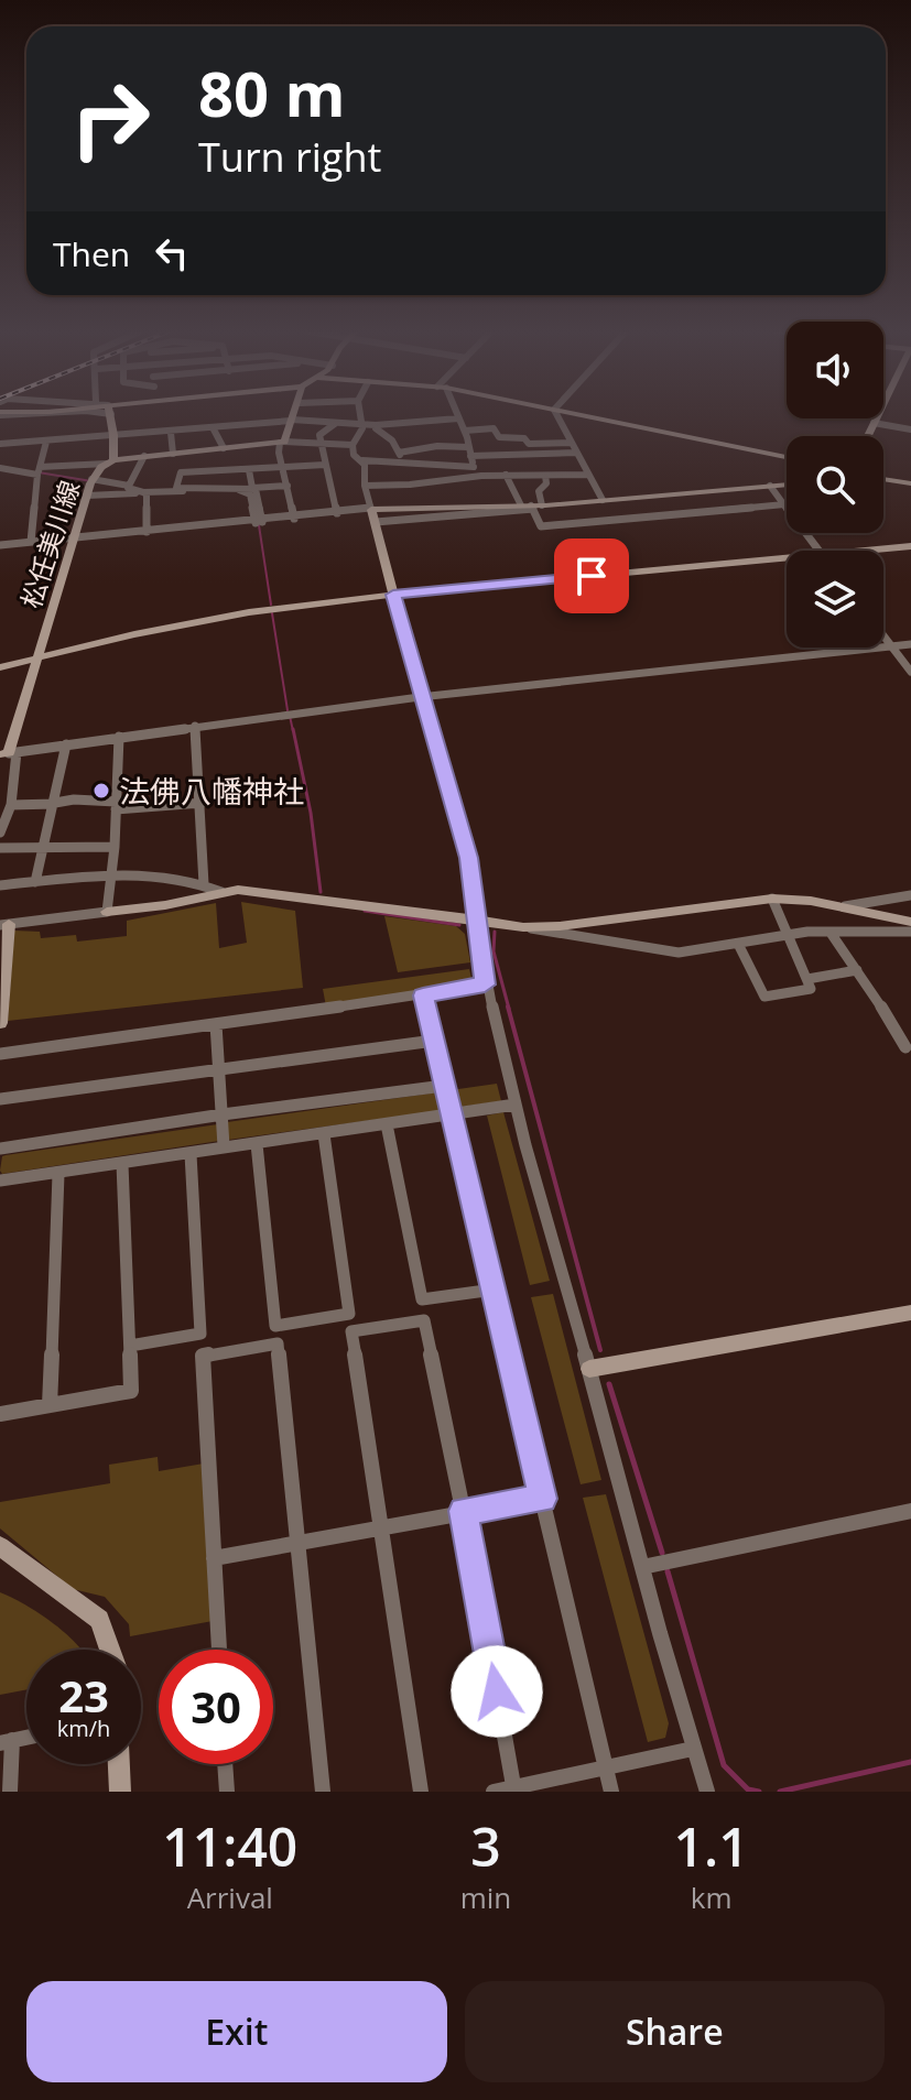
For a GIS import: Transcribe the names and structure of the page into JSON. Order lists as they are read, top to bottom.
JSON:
{
  "streets": {
    "street": ["松任美川線"]
  },
  "places": ["法佛八幡神社"],
  "page": {
    "turn": ["80 m", "Turn right"],
    "then": "Then",
    "speed": "23 km/h",
    "limit": "30",
    "eta": [
      "11:40",
      "Arrival",
      "3",
      "min",
      "1.1",
      "km"
    ],
    "buttons": ["Exit", "Share"]
  }
}
